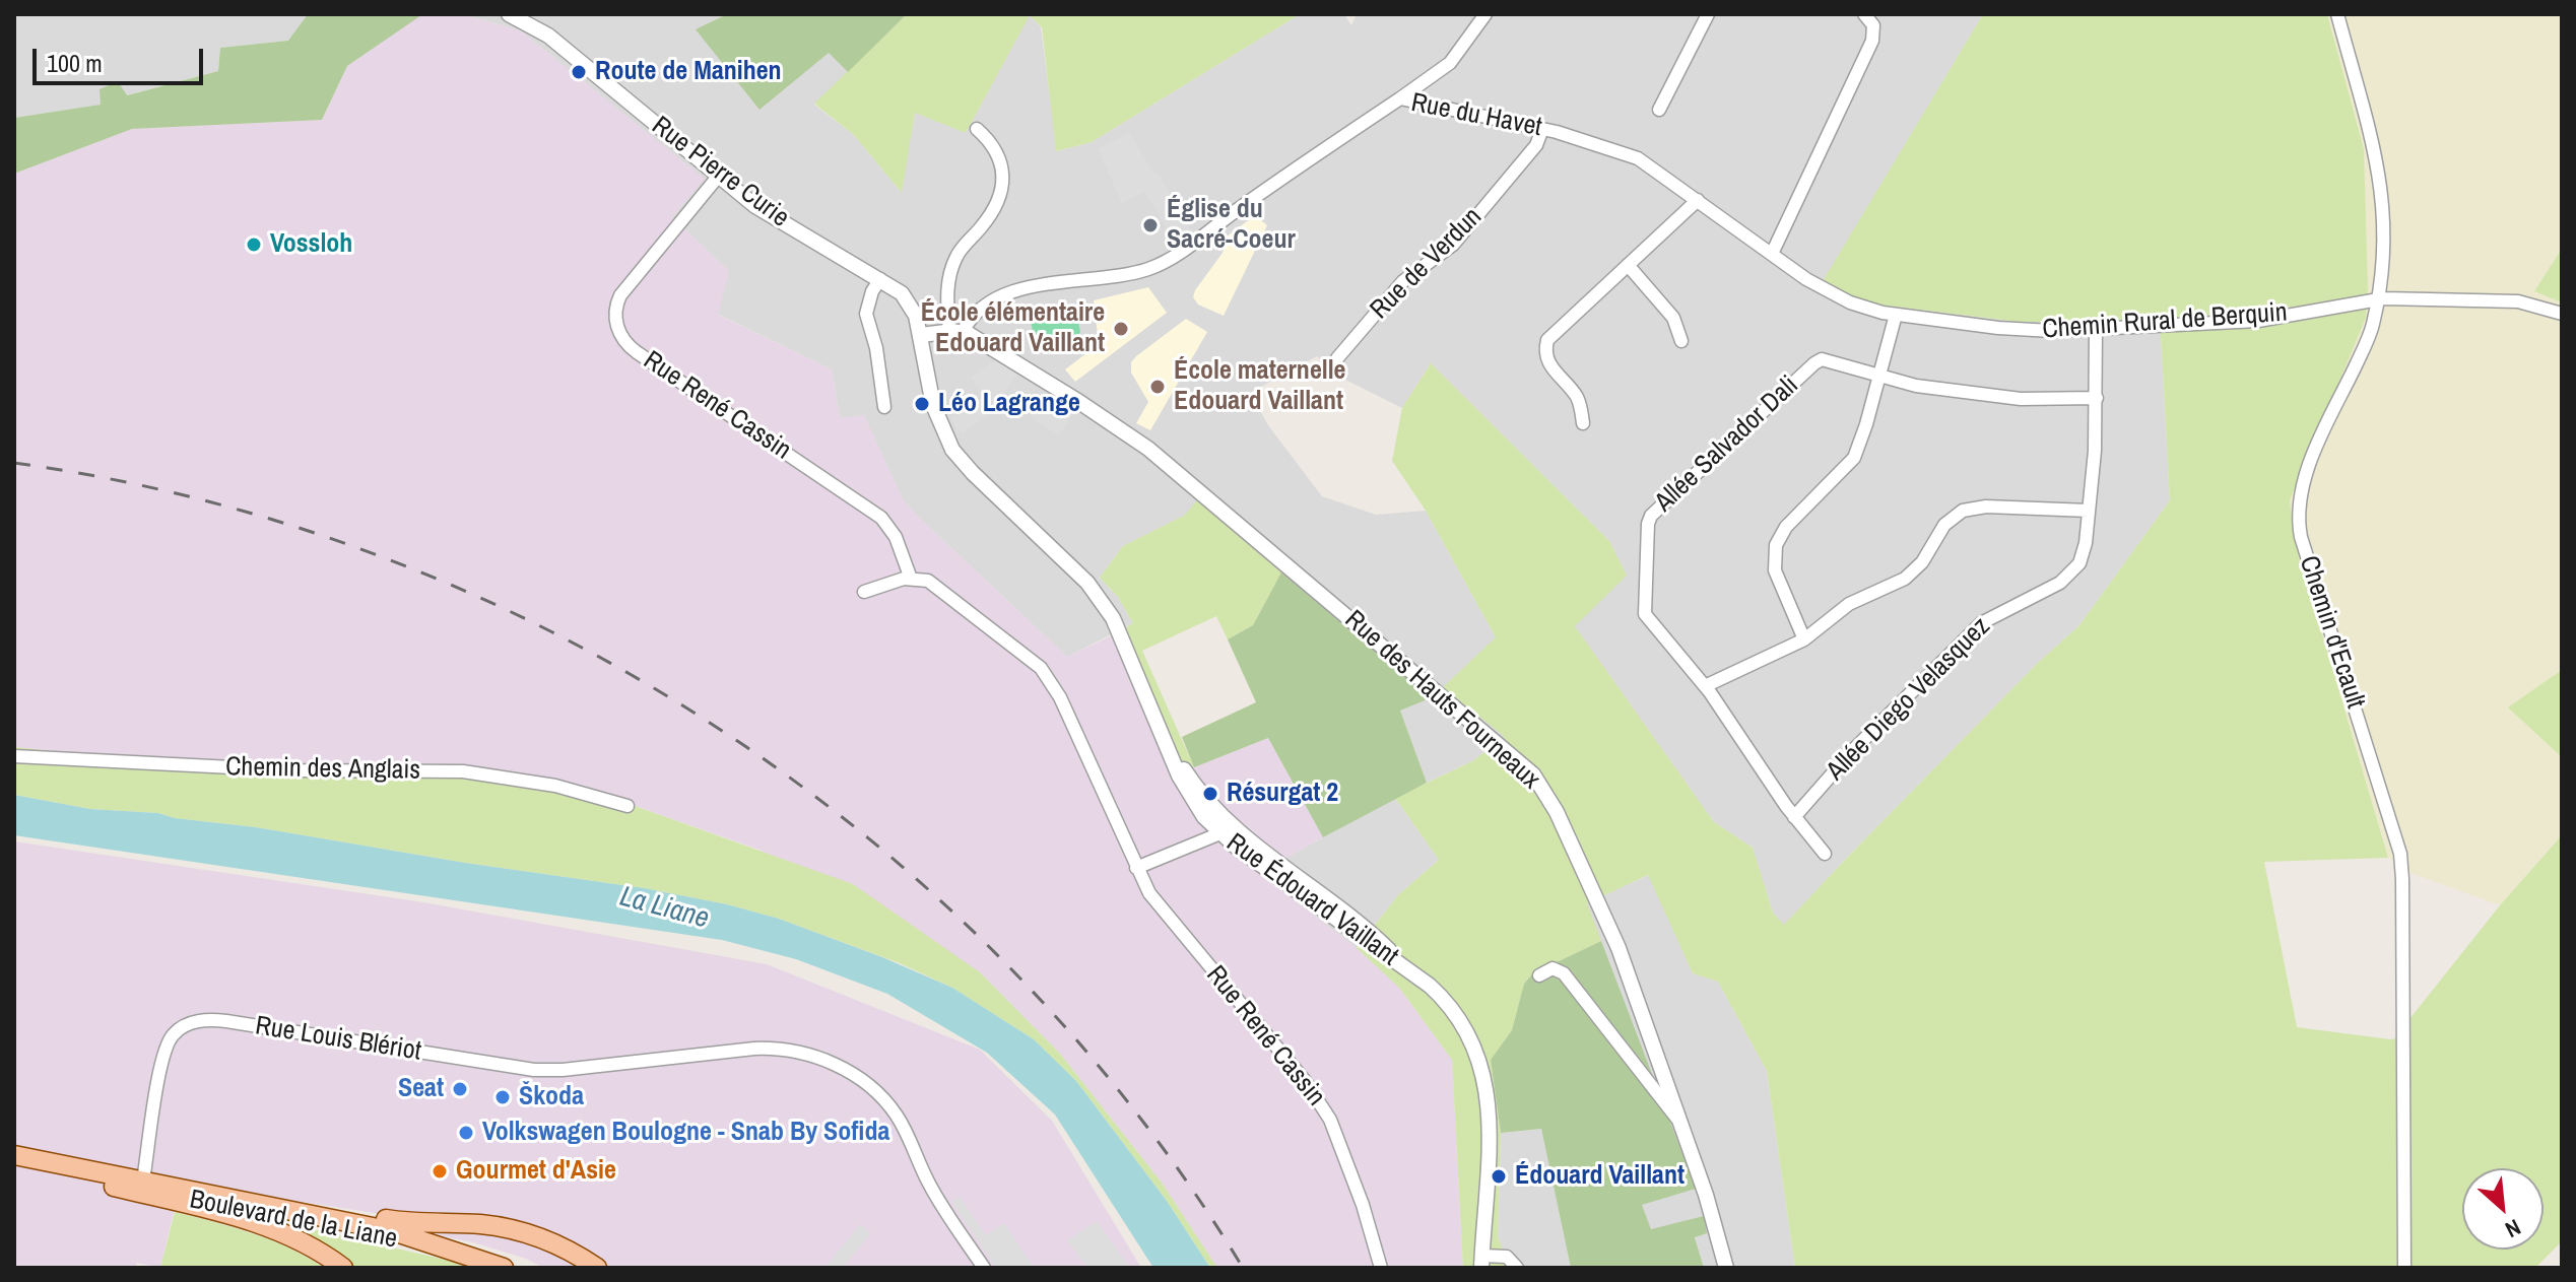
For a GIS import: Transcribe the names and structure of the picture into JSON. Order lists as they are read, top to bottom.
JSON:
{
  "streets": {
    "main road": ["Boulevard de la Liane"],
    "street": [
      "Rue du Havet",
      "Rue Pierre Curie",
      "Rue de Verdun",
      "Chemin Rural de Berquin",
      "Rue René Cassin",
      "Allée Salvador Dali",
      "Chemin d'Ecault",
      "Allée Diego Velasquez",
      "Rue des Hauts Fourneaux",
      "Chemin des Anglais",
      "Rue Édouard Vaillant",
      "Rue Louis Blériot"
    ]
  },
  "crossings": [
    ["Rue du Havet", "Rue de Verdun"],
    ["Rue du Havet", "Chemin Rural de Berquin"],
    ["Rue du Havet", "Rue des Hauts Fourneaux"],
    ["Rue Pierre Curie", "Rue René Cassin"],
    ["Rue Pierre Curie", "Rue Édouard Vaillant"],
    ["Chemin Rural de Berquin", "Chemin d'Ecault"],
    ["Chemin Rural de Berquin", "Allée Diego Velasquez"],
    ["Allée Salvador Dali", "Allée Diego Velasquez"],
    ["Rue Louis Blériot", "Boulevard de la Liane"]
  ],
  "water": ["La Liane"],
  "places": [
    "Route de Manihen",
    "Église du Sacré-Coeur",
    "Vossloh",
    "École élémentaire Edouard Vaillant",
    "École maternelle Edouard Vaillant",
    "Léo Lagrange",
    "Résurgat 2",
    "Seat",
    "Škoda",
    "Volkswagen Boulogne - Snab By Sofida",
    "Gourmet d'Asie",
    "Édouard Vaillant"
  ],
  "scale_bar": "100 m",
  "north": "bottom right"
}
